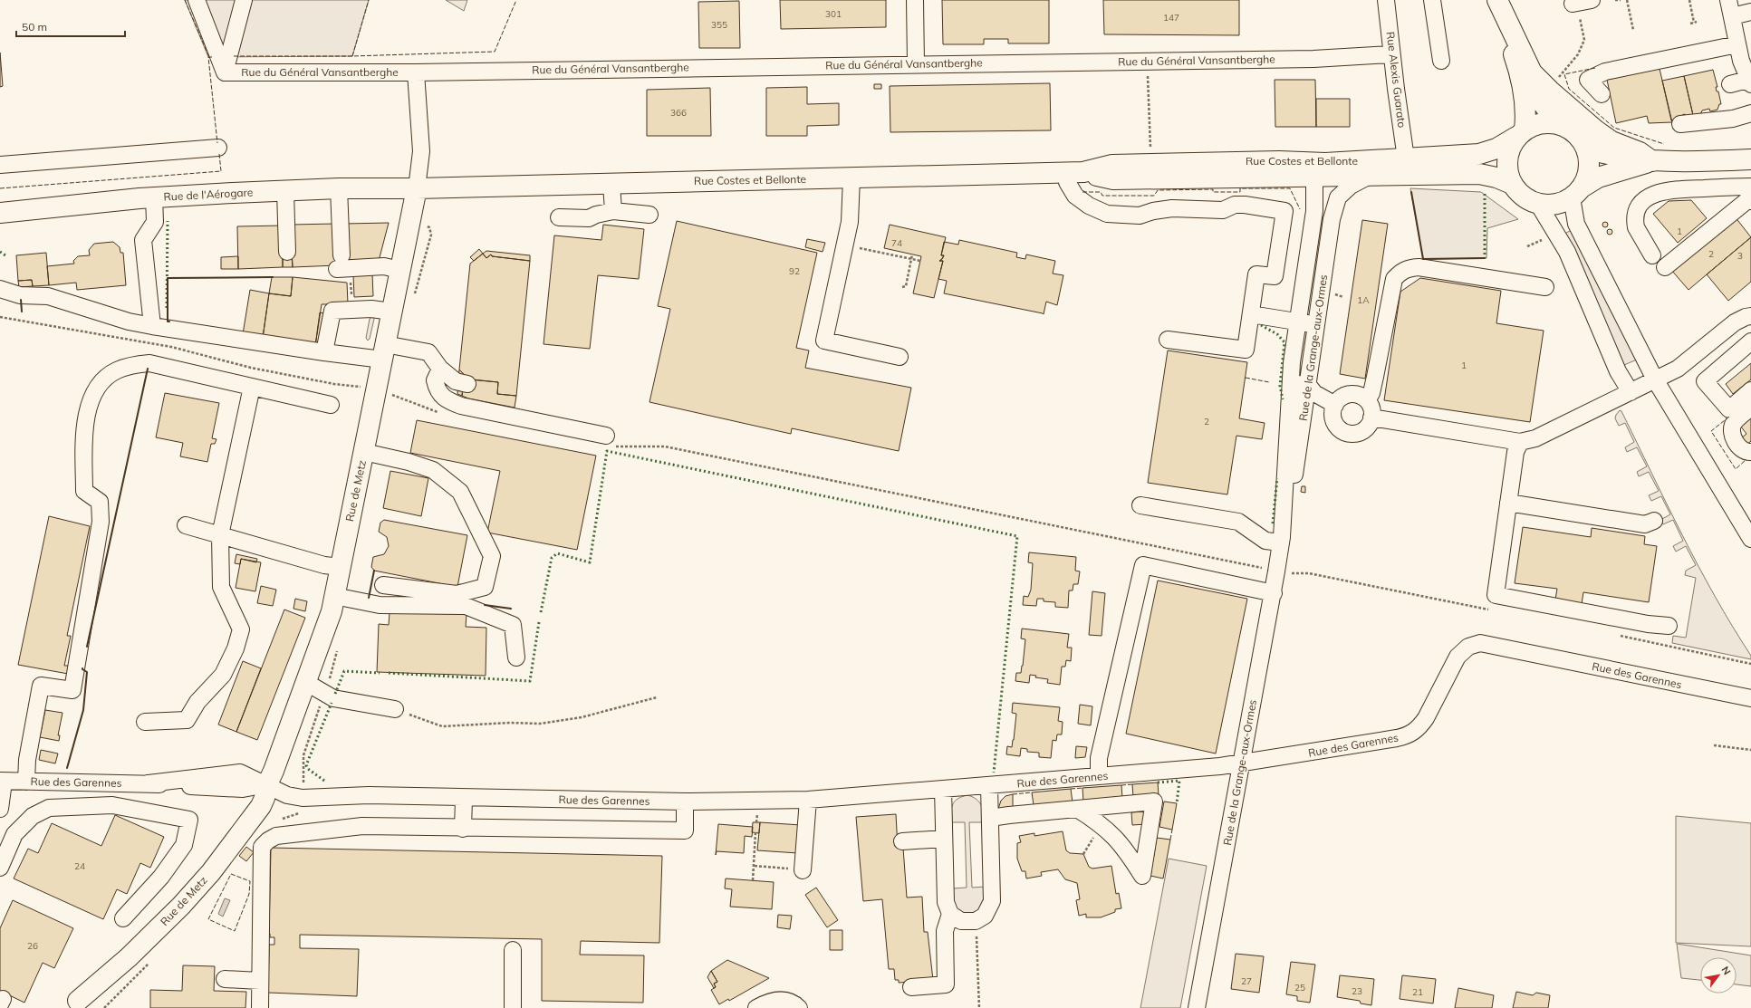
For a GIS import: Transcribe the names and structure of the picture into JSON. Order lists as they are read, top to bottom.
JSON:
{
  "streets": {
    "main road": ["Rue Costes et Bellonte", "Rue de l'Aérogare", "Rue de Metz"],
    "street": [
      "Rue du Général Vansantberghe",
      "Rue Alexis Guarato",
      "Rue de la Grange-aux-Ormes",
      "Rue des Garennes"
    ]
  },
  "crossings": [
    ["Rue du Général Vansantberghe", "Rue Alexis Guarato"],
    ["Rue Alexis Guarato", "Rue Costes et Bellonte"],
    ["Rue Costes et Bellonte", "Rue de l'Aérogare"],
    ["Rue Costes et Bellonte", "Rue de la Grange-aux-Ormes"],
    ["Rue Costes et Bellonte", "Rue de Metz"],
    ["Rue de l'Aérogare", "Rue de Metz"],
    ["Rue de la Grange-aux-Ormes", "Rue des Garennes"],
    ["Rue de Metz", "Rue des Garennes"]
  ],
  "house_numbers": [
    "301",
    "147",
    "355",
    "366",
    "1",
    "74",
    "2",
    "3",
    "92",
    "1A",
    "1",
    "2",
    "24",
    "26",
    "27",
    "25",
    "23",
    "21"
  ],
  "scale_bar": "50 m",
  "north": "top right"
}
